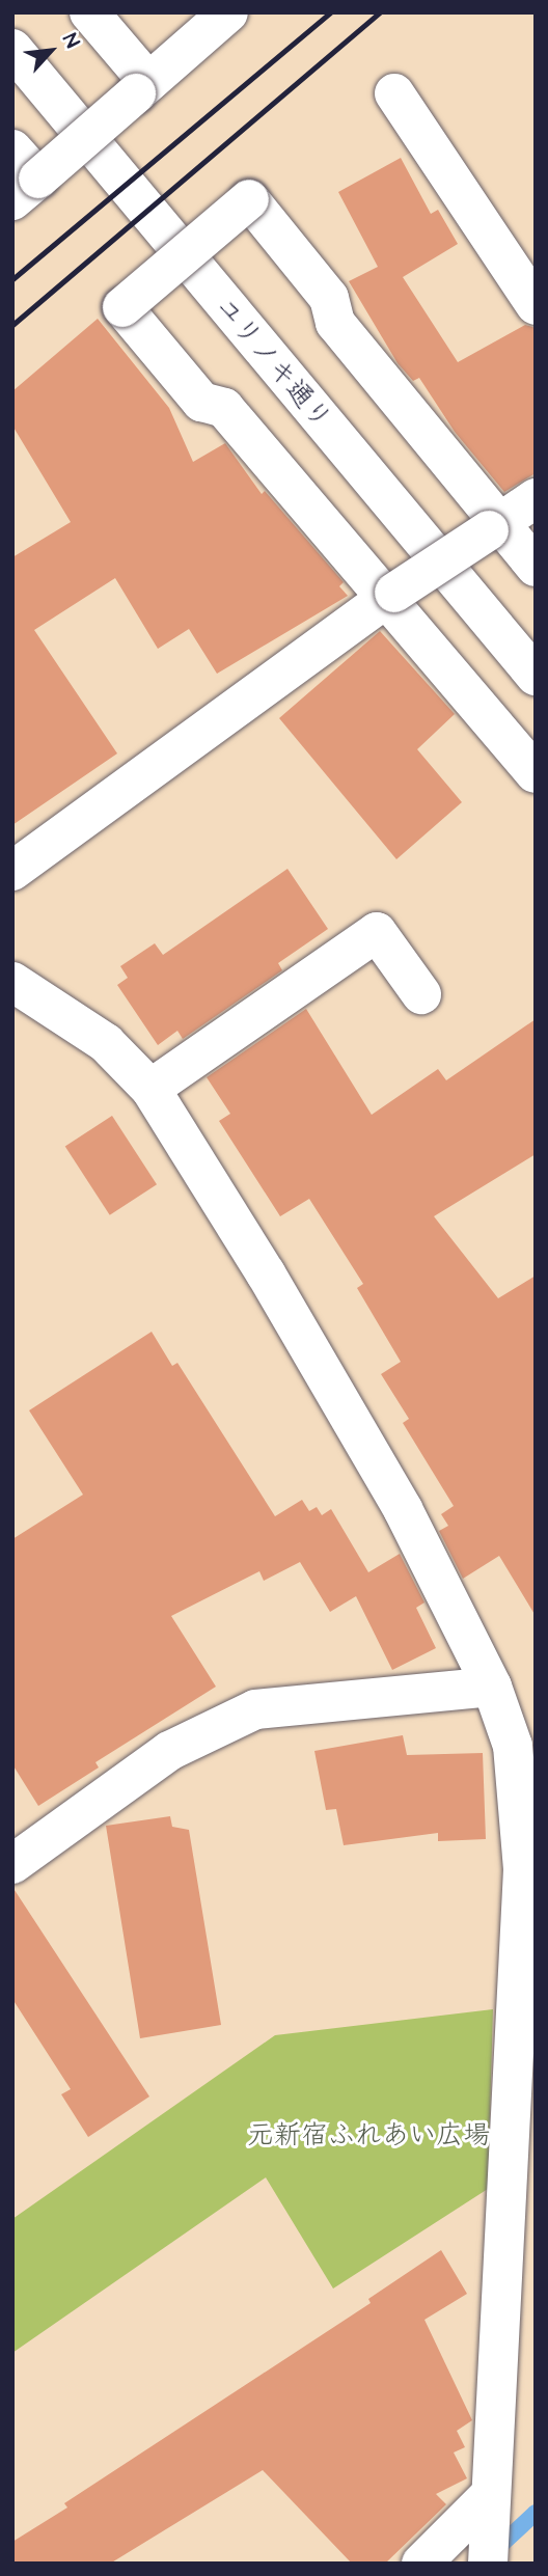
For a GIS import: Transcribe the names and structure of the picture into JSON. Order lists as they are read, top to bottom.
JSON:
{
  "streets": {
    "street": ["ユリノキ通り"]
  },
  "parks": ["元新宿ふれあい広場"],
  "north": "top right"
}
